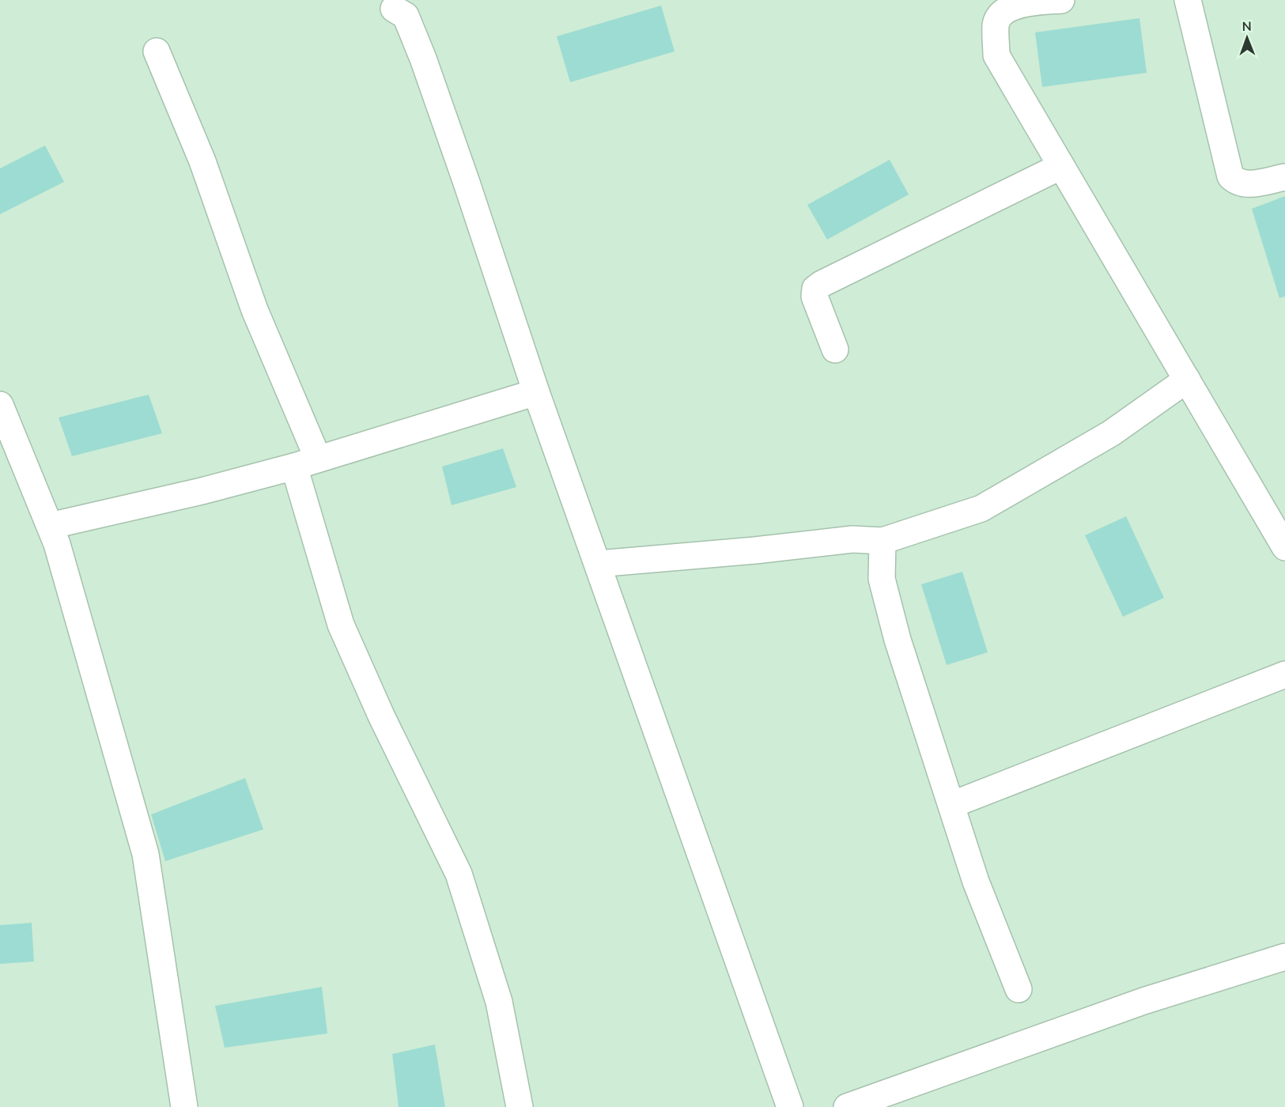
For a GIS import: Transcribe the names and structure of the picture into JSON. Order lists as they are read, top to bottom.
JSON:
{
  "north": "top"
}
